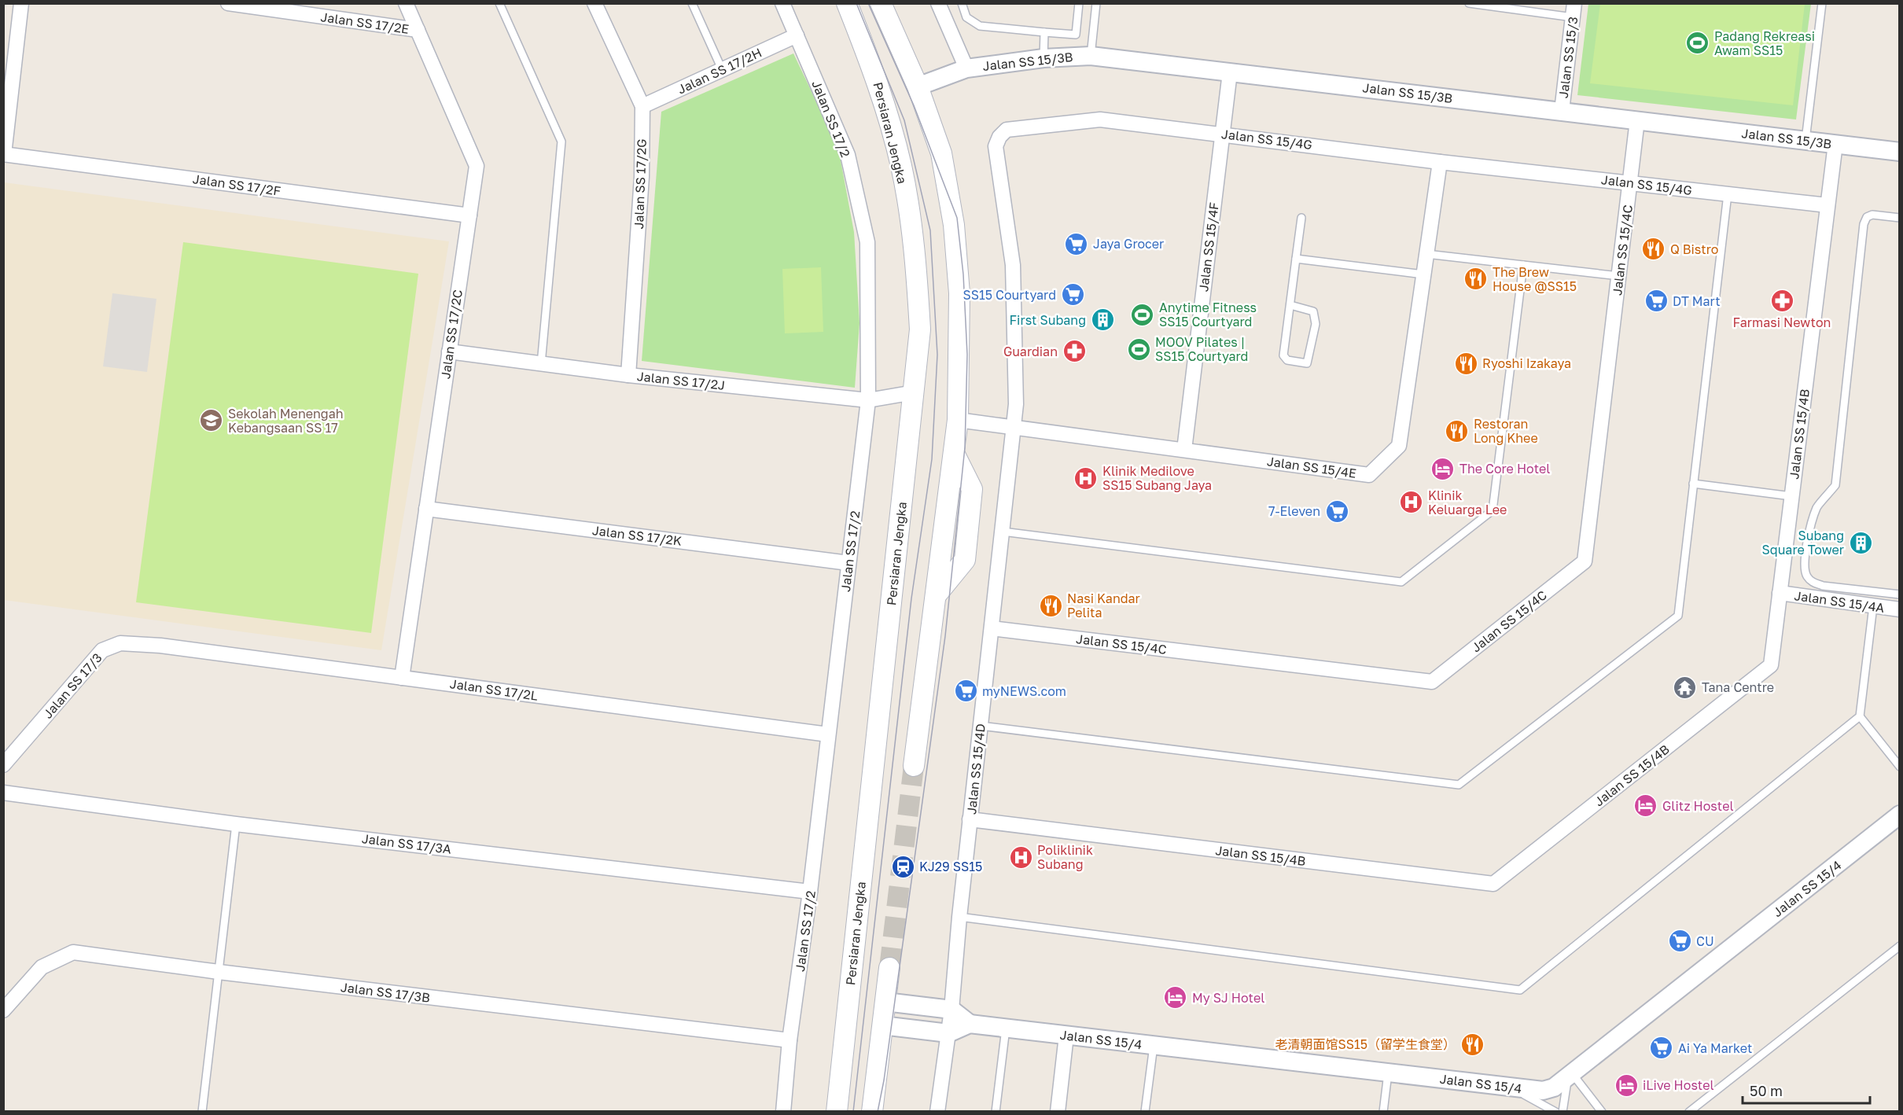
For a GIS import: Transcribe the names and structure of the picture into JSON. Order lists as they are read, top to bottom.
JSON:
{
  "streets": {
    "main road": ["Persiaran Jengka"],
    "street": [
      "Jalan SS 17/2E",
      "Jalan SS 15/3",
      "Jalan SS 15/3B",
      "Jalan SS 17/2H",
      "Jalan SS 17/2",
      "Jalan SS 15/4G",
      "Jalan SS 17/2G",
      "Jalan SS 17/2F",
      "Jalan SS 15/4F",
      "Jalan SS 15/4C",
      "Jalan SS 17/2C",
      "Jalan SS 17/2J",
      "Jalan SS 15/4B",
      "Jalan SS 15/4E",
      "Jalan SS 17/2K",
      "Jalan SS 15/4A",
      "Jalan SS 17/3",
      "Jalan SS 17/2L",
      "Jalan SS 15/4D",
      "Jalan SS 17/3A",
      "Jalan SS 15/4",
      "Jalan SS 17/3B"
    ]
  },
  "crossings": [
    ["Jalan SS 17/2E", "Jalan SS 17/2C"],
    ["Jalan SS 15/3", "Jalan SS 15/3B"],
    ["Jalan SS 15/3B", "Jalan SS 15/4F"],
    ["Jalan SS 15/3B", "Jalan SS 15/4C"],
    ["Jalan SS 15/3B", "Jalan SS 15/4B"],
    ["Jalan SS 17/2H", "Jalan SS 17/2"],
    ["Jalan SS 17/2H", "Jalan SS 17/2G"],
    ["Jalan SS 17/2", "Jalan SS 17/2J"],
    ["Jalan SS 17/2", "Jalan SS 17/2K"],
    ["Jalan SS 17/2", "Jalan SS 17/2L"],
    ["Jalan SS 17/2", "Jalan SS 17/3A"],
    ["Jalan SS 17/2", "Jalan SS 17/3B"],
    ["Persiaran Jengka", "Jalan SS 17/2J"],
    ["Jalan SS 15/4G", "Jalan SS 15/4F"],
    ["Jalan SS 15/4G", "Jalan SS 15/4C"],
    ["Jalan SS 15/4G", "Jalan SS 15/4B"],
    ["Jalan SS 15/4G", "Jalan SS 15/4E"],
    ["Jalan SS 15/4G", "Jalan SS 15/4D"],
    ["Jalan SS 17/2G", "Jalan SS 17/2J"],
    ["Jalan SS 17/2F", "Jalan SS 17/2C"],
    ["Jalan SS 15/4F", "Jalan SS 15/4E"],
    ["Jalan SS 15/4C", "Jalan SS 15/4D"],
    ["Jalan SS 17/2C", "Jalan SS 17/2J"],
    ["Jalan SS 17/2C", "Jalan SS 17/2K"],
    ["Jalan SS 17/2C", "Jalan SS 17/2L"],
    ["Jalan SS 15/4B", "Jalan SS 15/4A"],
    ["Jalan SS 15/4B", "Jalan SS 15/4D"],
    ["Jalan SS 15/4E", "Jalan SS 15/4D"],
    ["Jalan SS 17/3", "Jalan SS 17/2L"]
  ],
  "places": {
    "sports": ["Padang Rekreasi Awam SS15", "Anytime Fitness SS15 Courtyard", "MOOV Pilates | SS15 Courtyard"],
    "supermarket": [
      "Jaya Grocer",
      "SS15 Courtyard",
      "DT Mart",
      "7-Eleven",
      "myNEWS.com",
      "CU",
      "Ai Ya Market"
    ],
    "restaurant": [
      "Q Bistro",
      "The Brew House @SS15",
      "Ryoshi Izakaya",
      "Restoran Long Khee",
      "Nasi Kandar Pelita",
      "老清朝面馆SS15（留学生食堂）"
    ],
    "pharmacy": ["Farmasi Newton", "Guardian"],
    "building": ["First Subang", "Subang Square Tower"],
    "school or university": ["Sekolah Menengah Kebangsaan SS 17"],
    "hotel": [
      "The Core Hotel",
      "Glitz Hostel",
      "My SJ Hotel",
      "iLive Hostel"
    ],
    "hospital": ["Klinik Medilove SS15 Subang Jaya", "Klinik Keluarga Lee", "Poliklinik Subang"],
    "temple": ["Tana Centre"],
    "station": ["KJ29 SS15"]
  },
  "scale_bar": "50 m"
}
